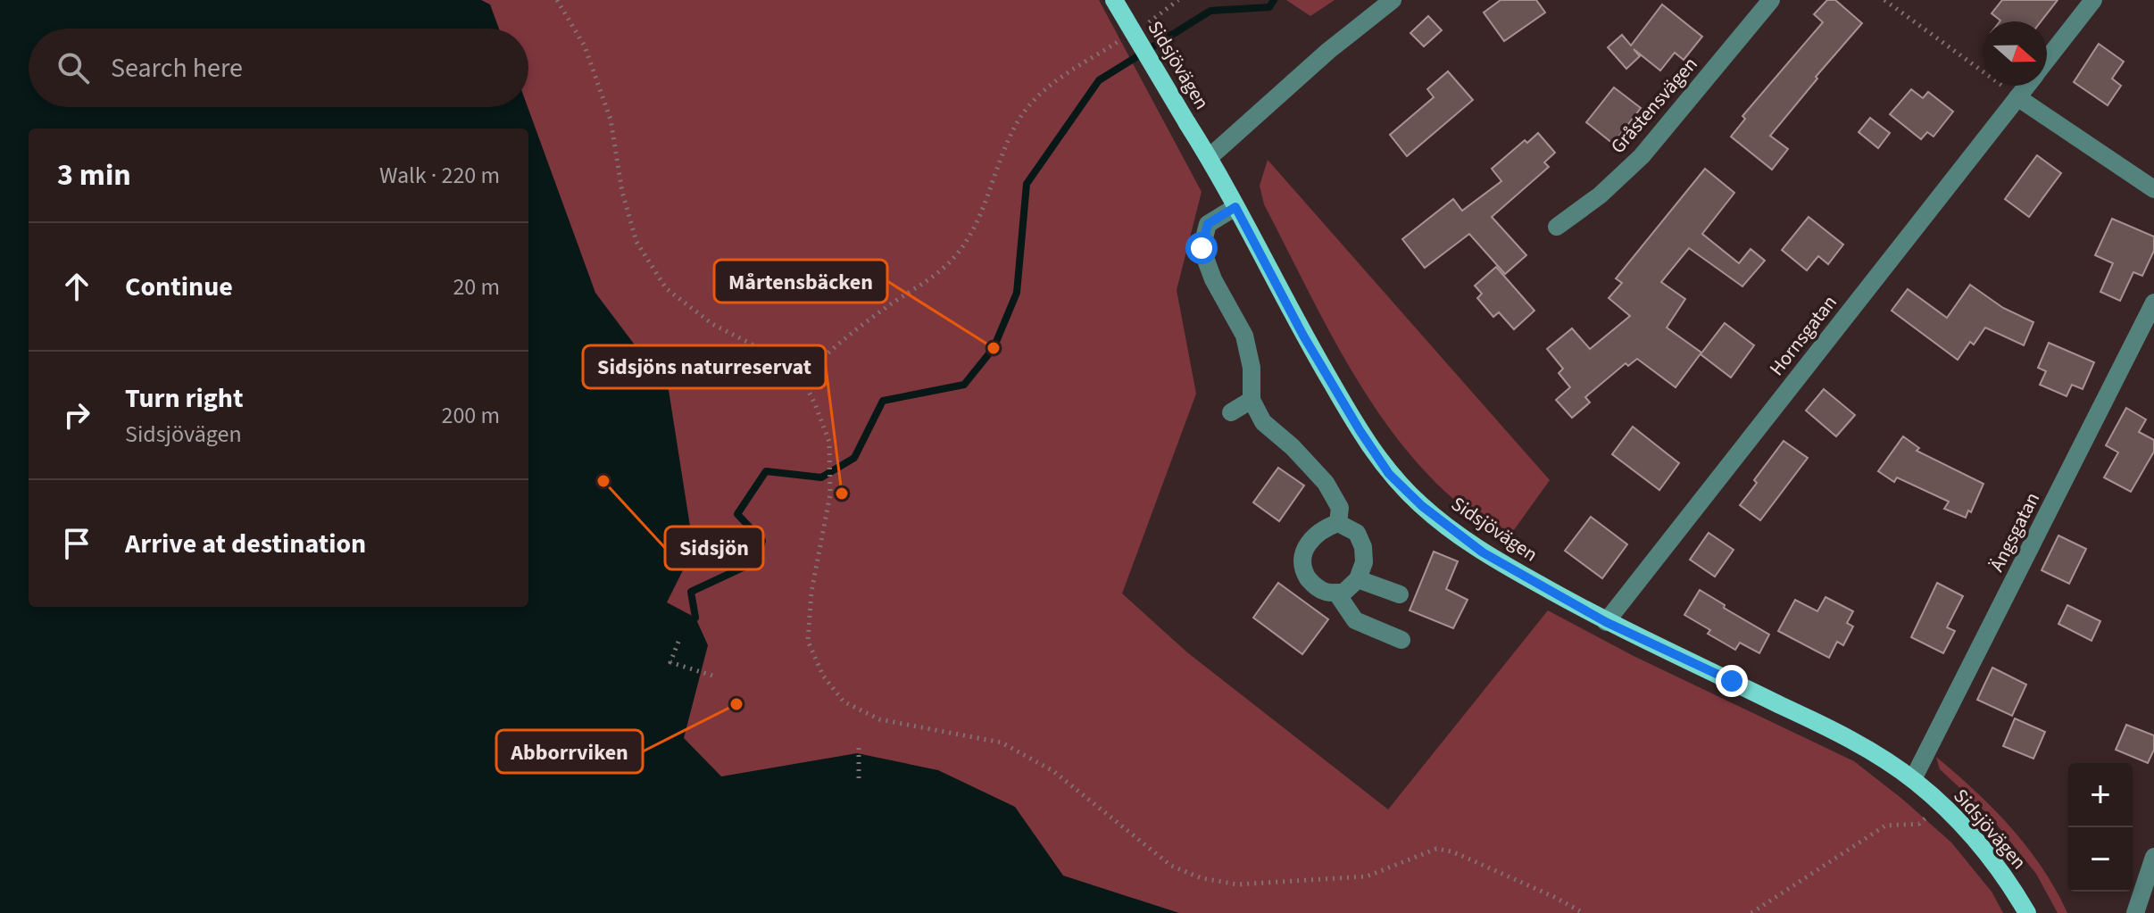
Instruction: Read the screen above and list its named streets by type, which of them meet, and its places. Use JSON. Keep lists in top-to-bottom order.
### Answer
{
  "streets": {
    "main road": ["Sidsjövägen"],
    "street": ["Gråstensvägen", "Hornsgatan", "Ängsgatan"]
  },
  "crossings": [
    ["Sidsjövägen", "Hornsgatan"],
    ["Sidsjövägen", "Ängsgatan"]
  ],
  "places": [
    "Mårtensbäcken",
    "Sidsjön",
    "Sidsjöns naturreservat",
    "Abborrviken"
  ],
  "north": "right",
  "page": {
    "search": "Search here",
    "heading": ["3 min", "Walk · 220 m"],
    "list": [
      ["Continue", "20 m"],
      ["Turn right", "Sidsjövägen", "200 m"],
      "Arrive at destination"
    ],
    "map_buttons": ["+", "−"]
  }
}
